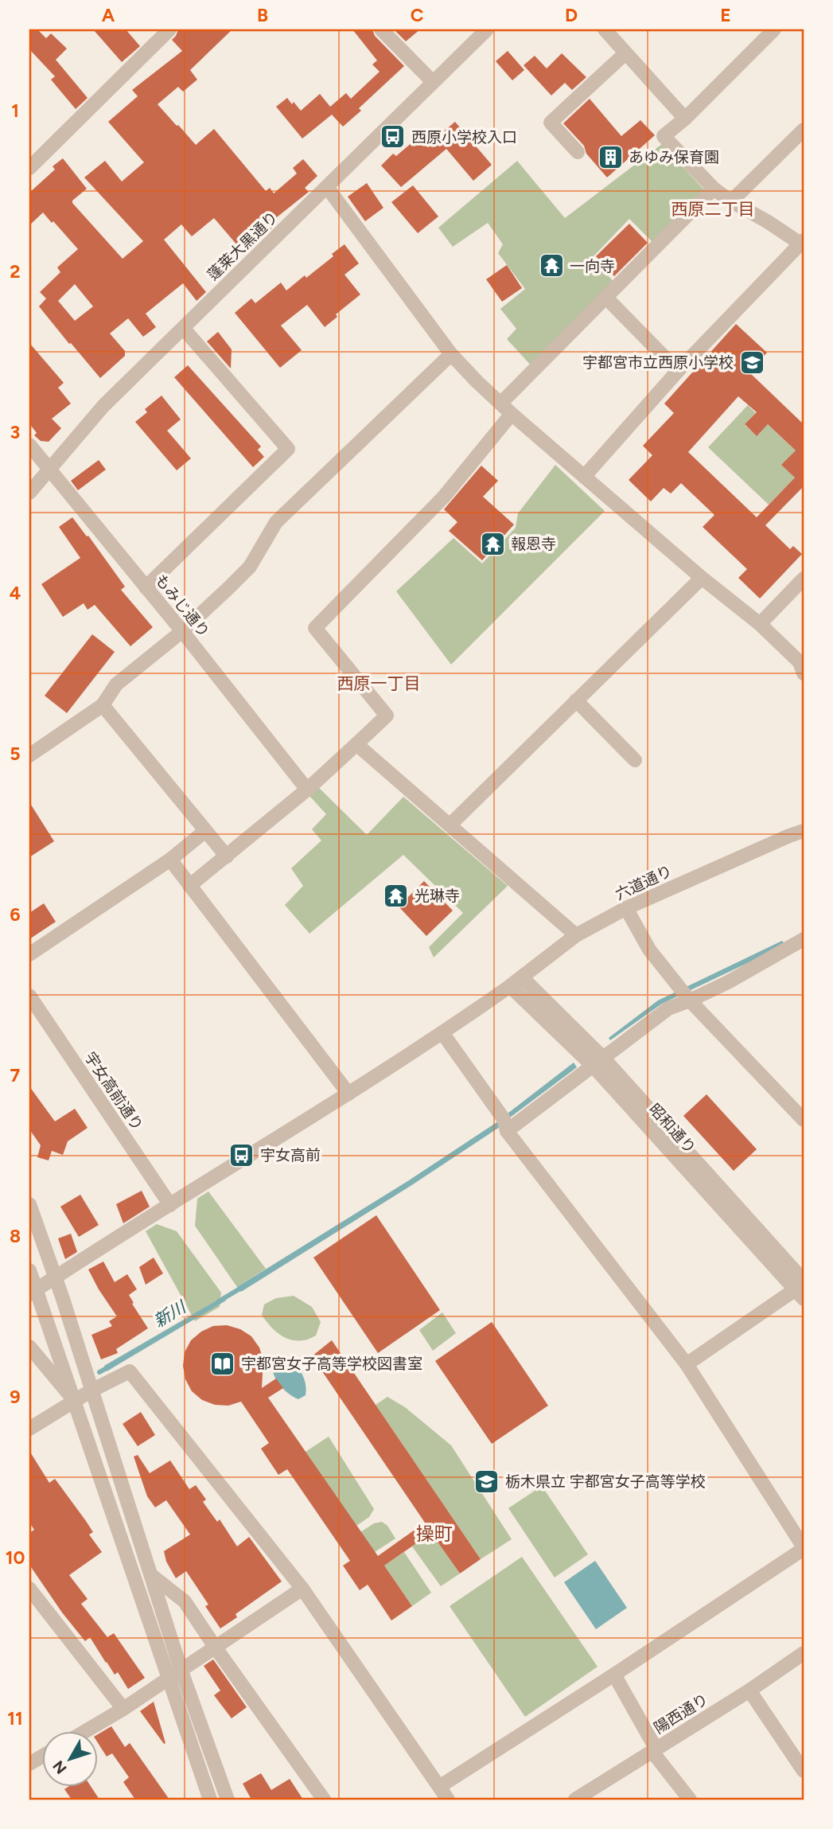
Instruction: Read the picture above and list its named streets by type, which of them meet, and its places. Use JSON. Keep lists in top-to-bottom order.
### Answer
{
  "streets": {
    "street": [
      "蓬莱大黒通り",
      "もみじ通り",
      "六道通り",
      "宇女高前通り",
      "昭和通り",
      "陽西通り"
    ]
  },
  "crossings": [
    ["蓬莱大黒通り", "もみじ通り"],
    ["六道通り", "宇女高前通り"],
    ["六道通り", "昭和通り"]
  ],
  "districts": ["西原二丁目", "西原一丁目", "操町"],
  "water": ["新川"],
  "places": {
    "bus stop": ["西原小学校入口", "宇女高前"],
    "building": ["あゆみ保育園"],
    "temple": ["一向寺", "報恩寺", "光琳寺"],
    "school or university": ["宇都宮市立西原小学校", "栃木県立 宇都宮女子高等学校"],
    "library": ["宇都宮女子高等学校図書室"]
  },
  "north": "bottom left",
  "grid": {
    "columns": [
      "A",
      "B",
      "C",
      "D",
      "E"
    ],
    "rows": [
      "1",
      "2",
      "3",
      "4",
      "5",
      "6",
      "7",
      "8",
      "9",
      "10",
      "11"
    ]
  }
}
